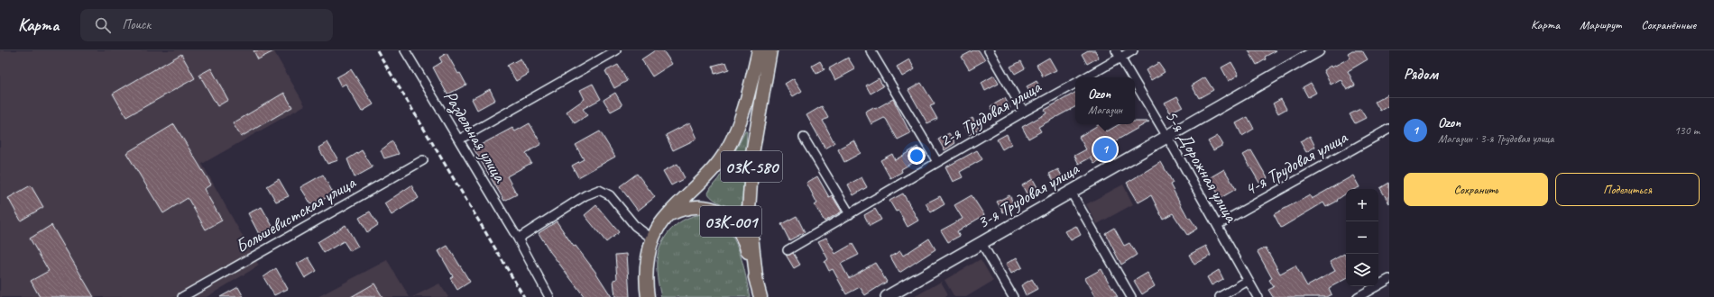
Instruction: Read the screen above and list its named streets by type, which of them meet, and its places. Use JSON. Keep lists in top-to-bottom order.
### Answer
{
  "streets": {
    "main road": ["03К-580", "03К-001"],
    "street": [
      "2-я Трудовая улица",
      "Раздельная улица",
      "4-я Трудовая улица",
      "5-я Дорожная улица",
      "3-я Трудовая улица",
      "Большевистская улица"
    ]
  },
  "crossings": [
    ["4-я Трудовая улица", "5-я Дорожная улица"],
    ["5-я Дорожная улица", "3-я Трудовая улица"],
    ["03К-580", "03К-001"]
  ],
  "page": {
    "header": "Карта",
    "search": "Поиск",
    "nav": ["Карта", "Маршрут", "Сохранённые"],
    "heading": "Рядом",
    "popup": ["Ozon", "Магазин"],
    "list": [
      {
        "mark": "1",
        "name": "Ozon",
        "note": "Магазин · 3-я Трудовая улица",
        "value": "130 m"
      }
    ],
    "pins": "1",
    "buttons": ["Сохранить", "Поделиться"],
    "map_buttons": ["+", "−"]
  }
}
